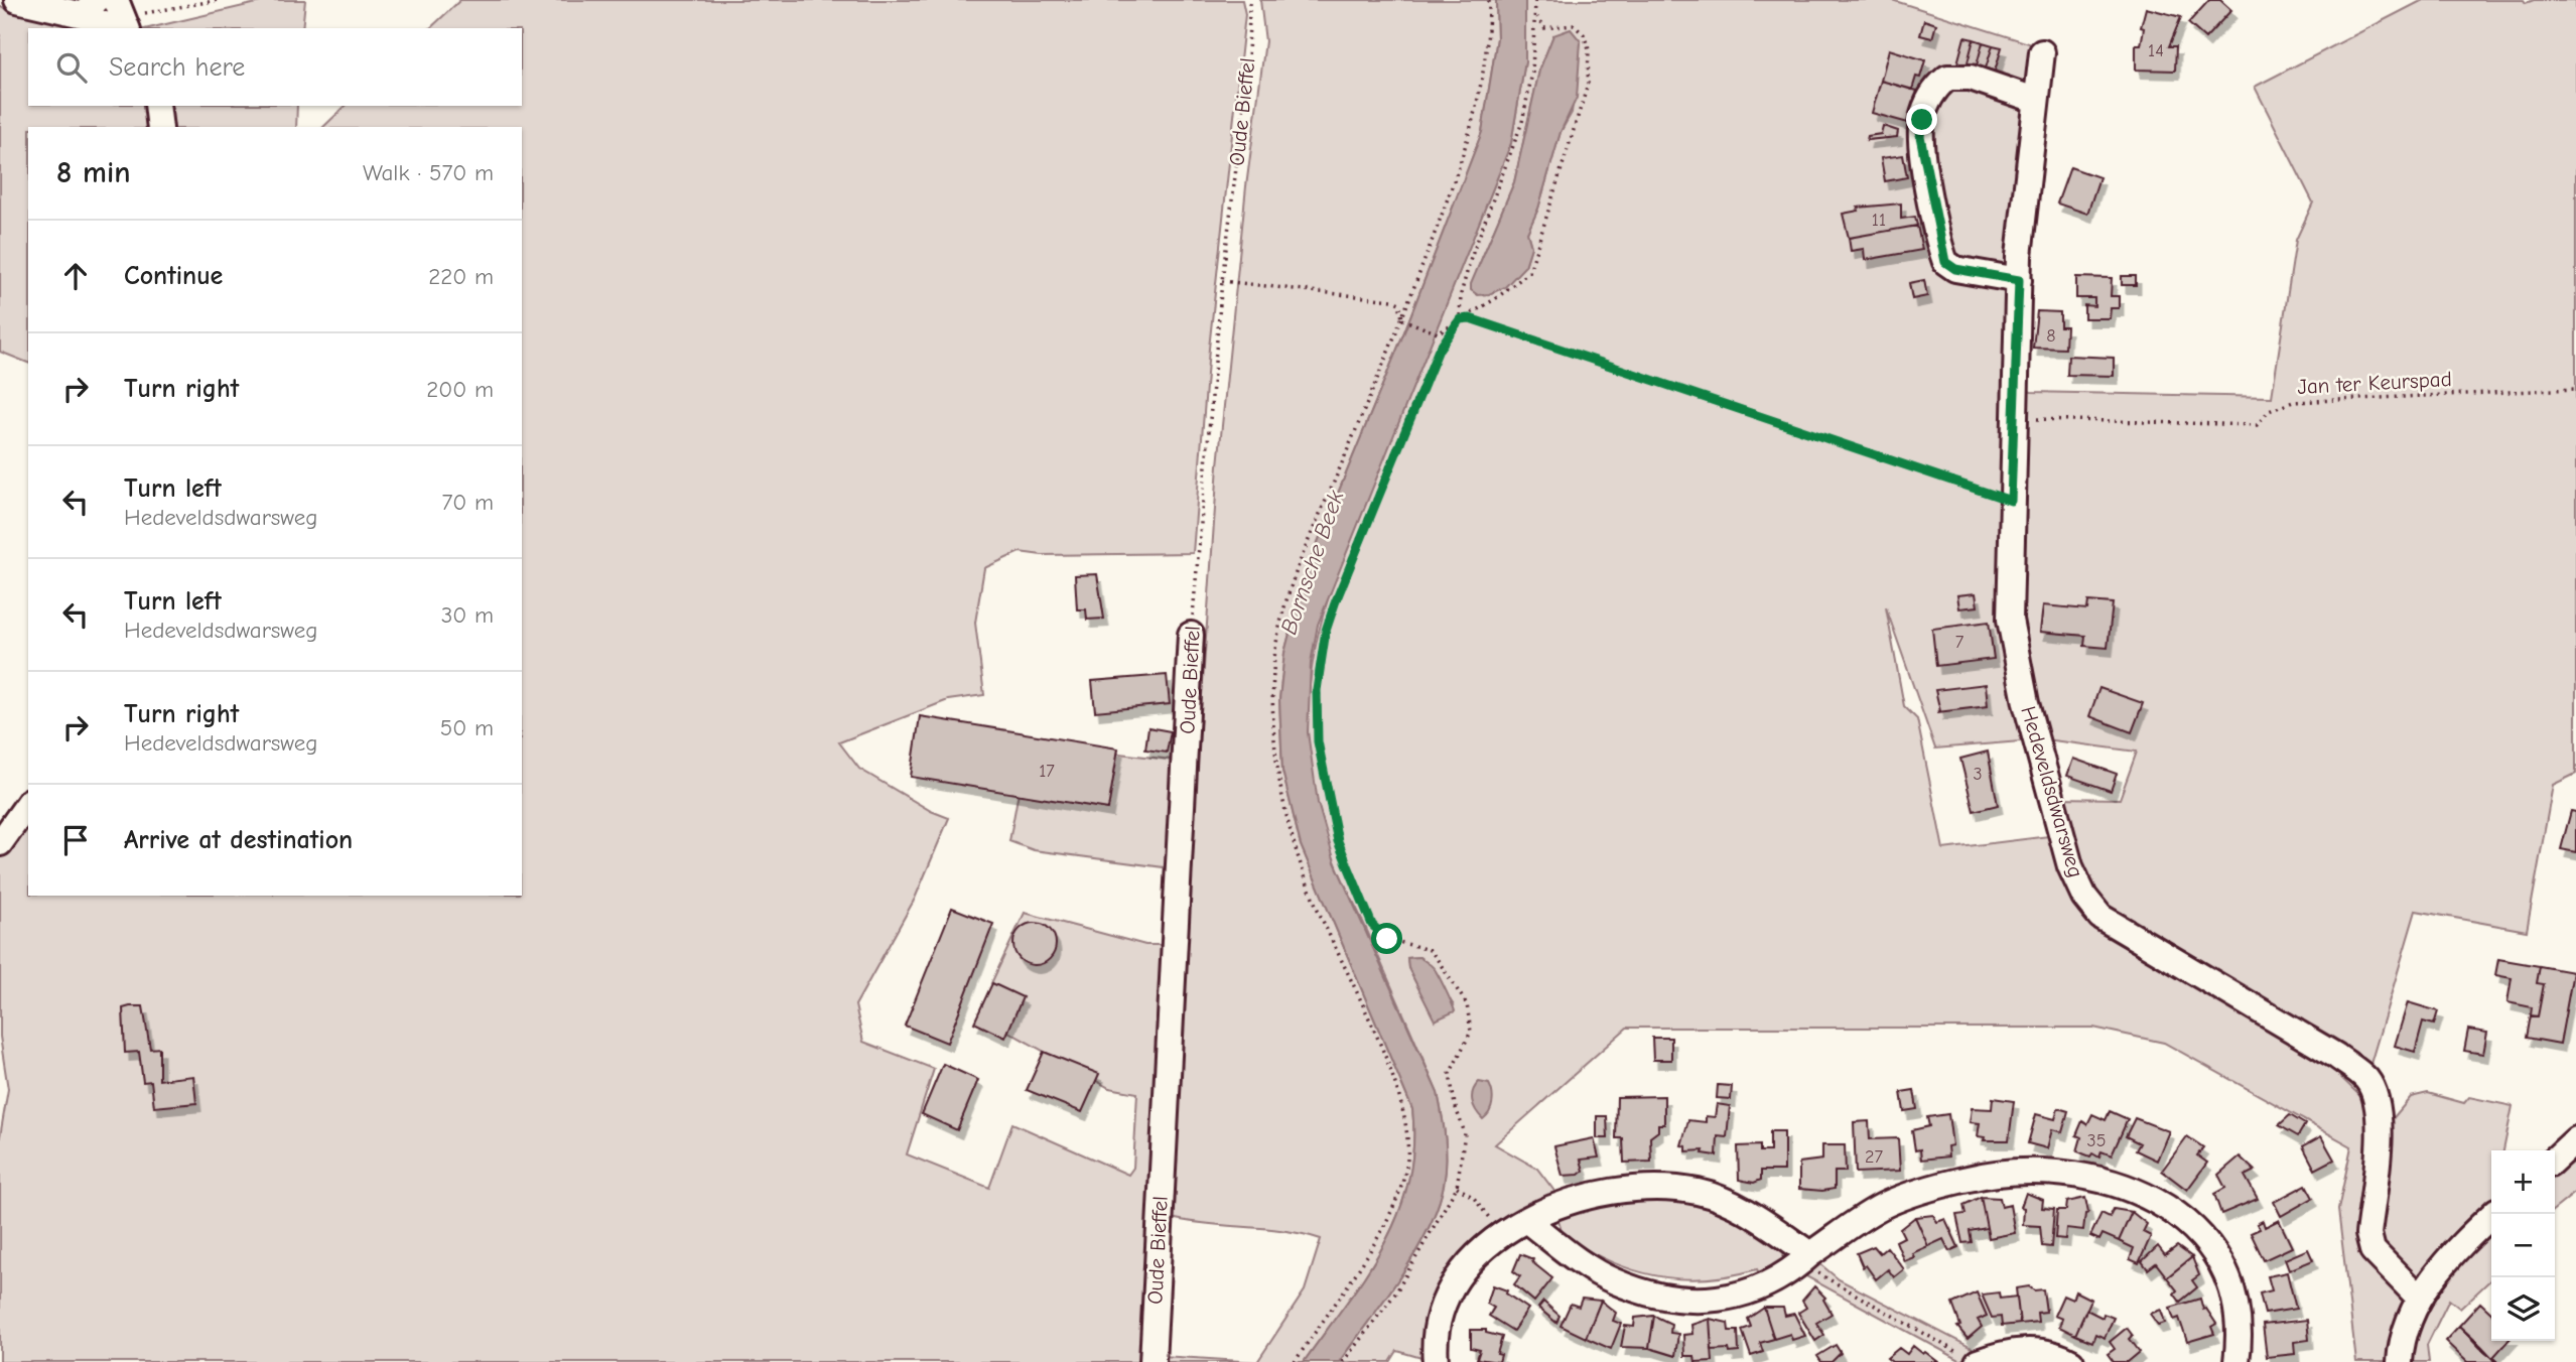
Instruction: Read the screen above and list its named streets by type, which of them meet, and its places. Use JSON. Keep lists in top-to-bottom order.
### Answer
{
  "streets": {
    "street": ["Oude Bieffel", "Hedeveldsdwarsweg"],
    "path": ["Jan ter Keurspad"]
  },
  "crossings": [
    ["Jan ter Keurspad", "Hedeveldsdwarsweg"]
  ],
  "water": ["Bornsche Beek"],
  "house_numbers": [
    "14",
    "11",
    "8",
    "7",
    "17",
    "3",
    "35",
    "27"
  ],
  "page": {
    "search": "Search here",
    "heading": ["8 min", "Walk · 570 m"],
    "list": [
      ["Continue", "220 m"],
      ["Turn right", "200 m"],
      ["Turn left", "Hedeveldsdwarsweg", "70 m"],
      ["Turn left", "Hedeveldsdwarsweg", "30 m"],
      ["Turn right", "Hedeveldsdwarsweg", "50 m"],
      "Arrive at destination"
    ],
    "map_buttons": ["+", "−"]
  }
}
